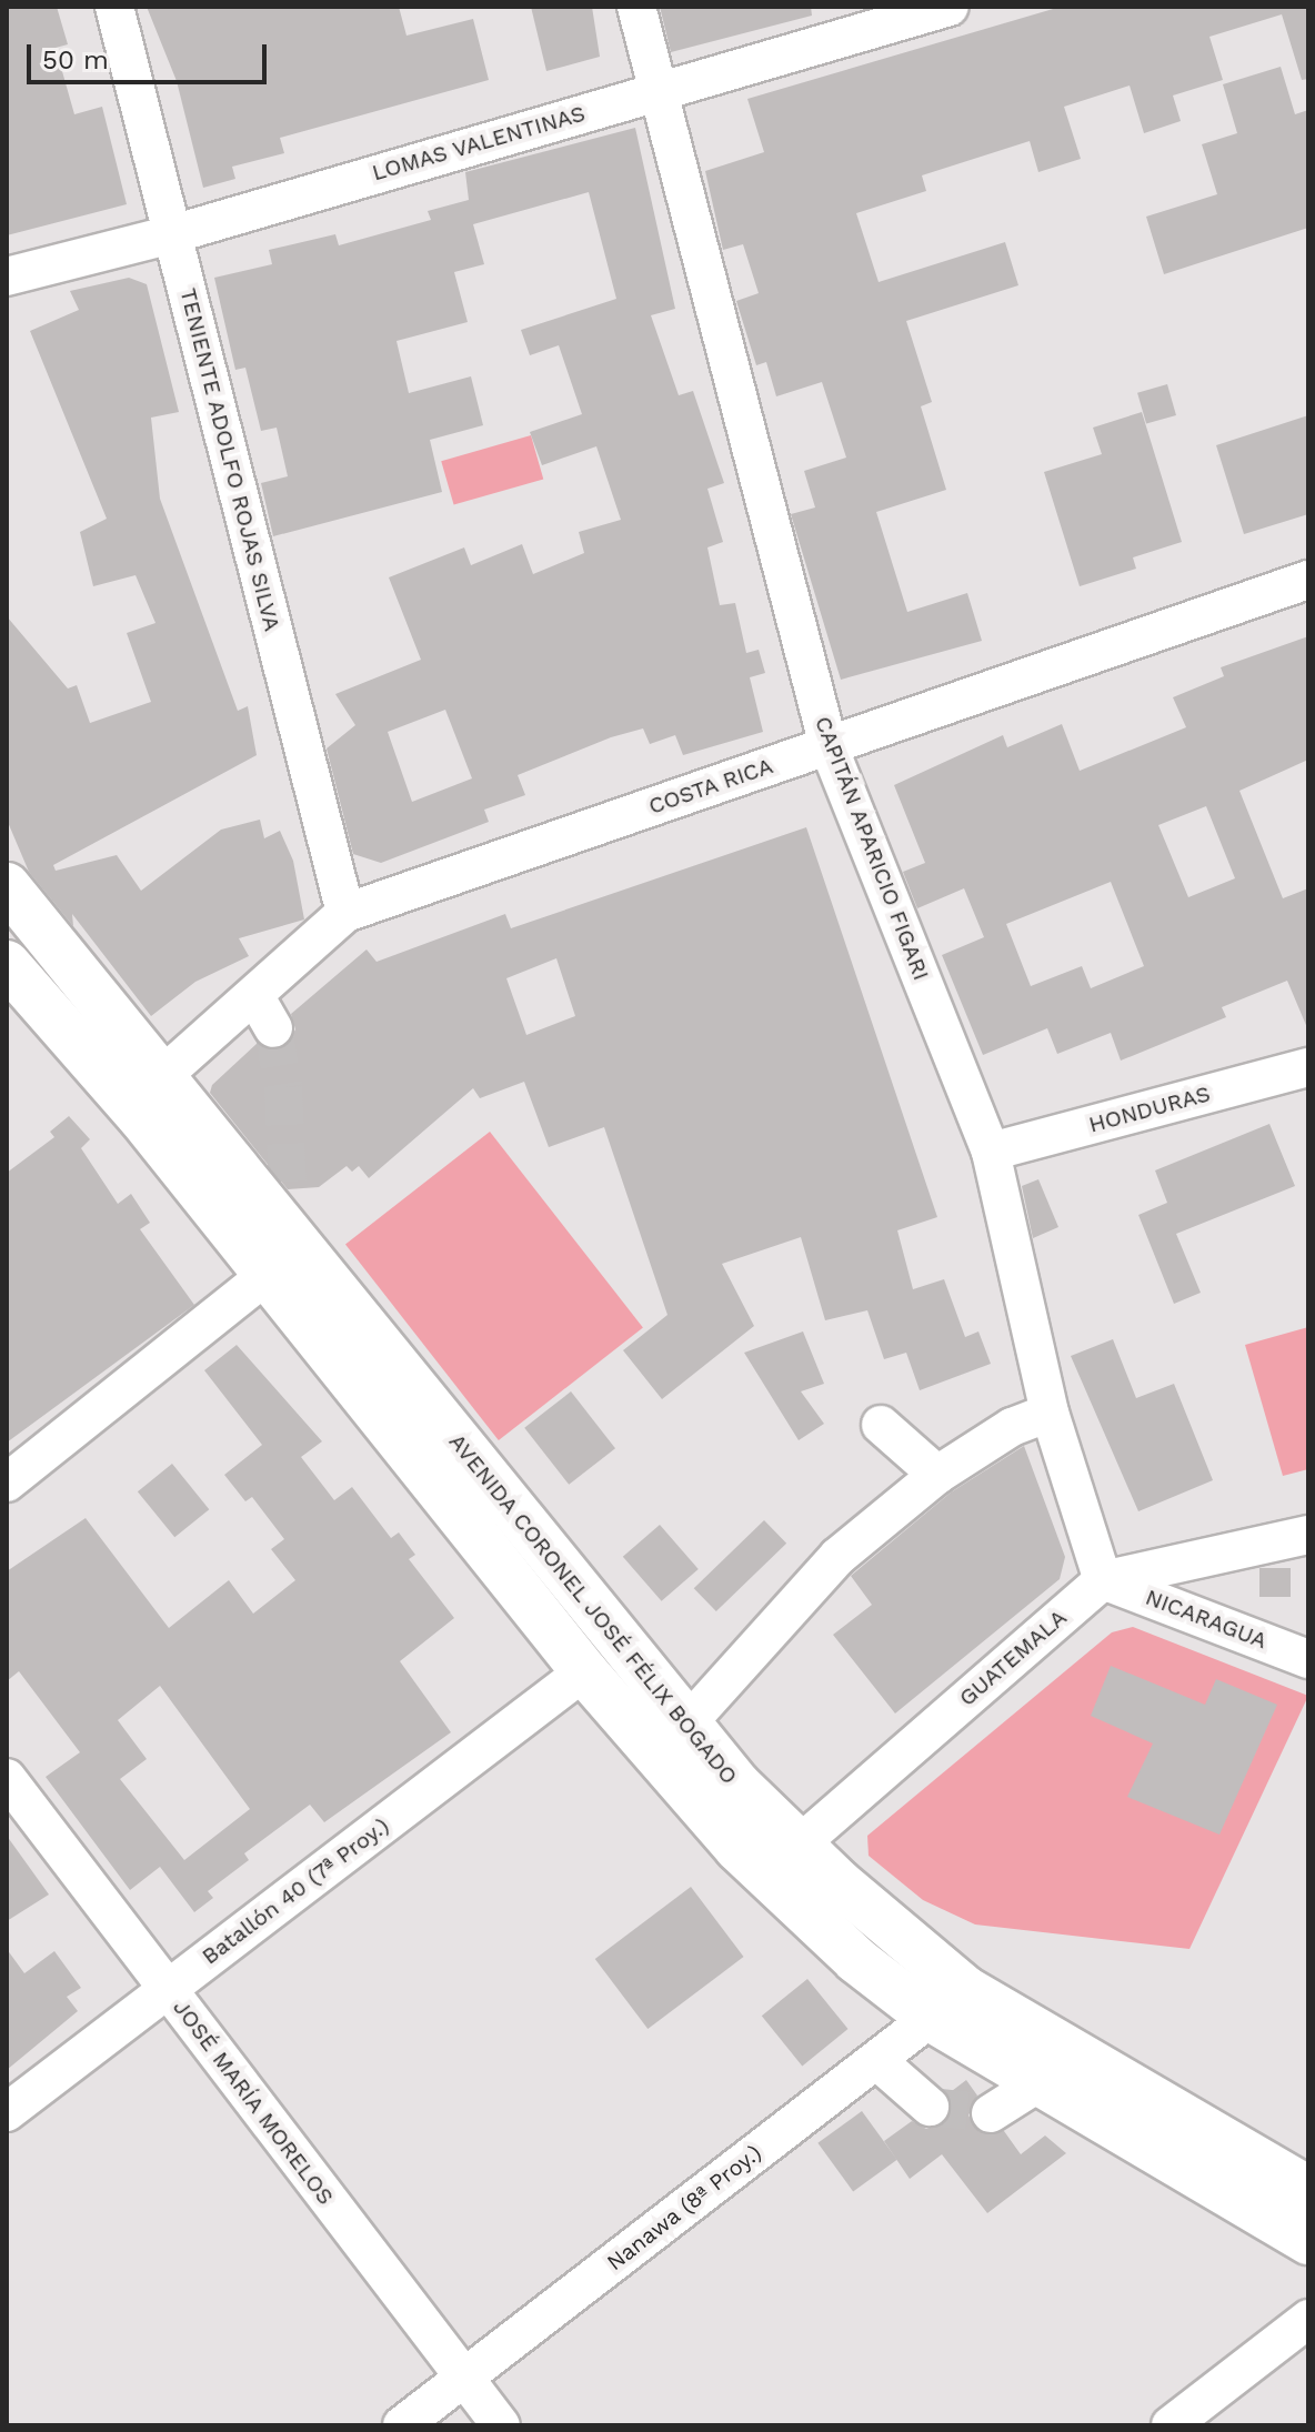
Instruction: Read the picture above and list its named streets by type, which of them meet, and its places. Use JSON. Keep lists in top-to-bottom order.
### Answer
{
  "streets": {
    "main road": ["AVENIDA CORONEL JOSÉ FÉLIX BOGADO"],
    "street": [
      "LOMAS VALENTINAS",
      "TENIENTE ADOLFO ROJAS SILVA",
      "COSTA RICA",
      "CAPITÁN APARICIO FIGARI",
      "HONDURAS",
      "NICARAGUA",
      "GUATEMALA",
      "Batallón 40 (7ª Proy.)",
      "JOSÉ MARÍA MORELOS",
      "Nanawa (8ª Proy.)"
    ]
  },
  "crossings": [
    ["LOMAS VALENTINAS", "TENIENTE ADOLFO ROJAS SILVA"],
    ["LOMAS VALENTINAS", "CAPITÁN APARICIO FIGARI"],
    ["TENIENTE ADOLFO ROJAS SILVA", "COSTA RICA"],
    ["COSTA RICA", "CAPITÁN APARICIO FIGARI"],
    ["COSTA RICA", "AVENIDA CORONEL JOSÉ FÉLIX BOGADO"],
    ["CAPITÁN APARICIO FIGARI", "HONDURAS"],
    ["CAPITÁN APARICIO FIGARI", "NICARAGUA"],
    ["CAPITÁN APARICIO FIGARI", "GUATEMALA"],
    ["AVENIDA CORONEL JOSÉ FÉLIX BOGADO", "GUATEMALA"],
    ["AVENIDA CORONEL JOSÉ FÉLIX BOGADO", "Batallón 40 (7ª Proy.)"],
    ["AVENIDA CORONEL JOSÉ FÉLIX BOGADO", "Nanawa (8ª Proy.)"],
    ["NICARAGUA", "GUATEMALA"],
    ["Batallón 40 (7ª Proy.)", "JOSÉ MARÍA MORELOS"],
    ["JOSÉ MARÍA MORELOS", "Nanawa (8ª Proy.)"]
  ],
  "scale_bar": "50 m"
}
